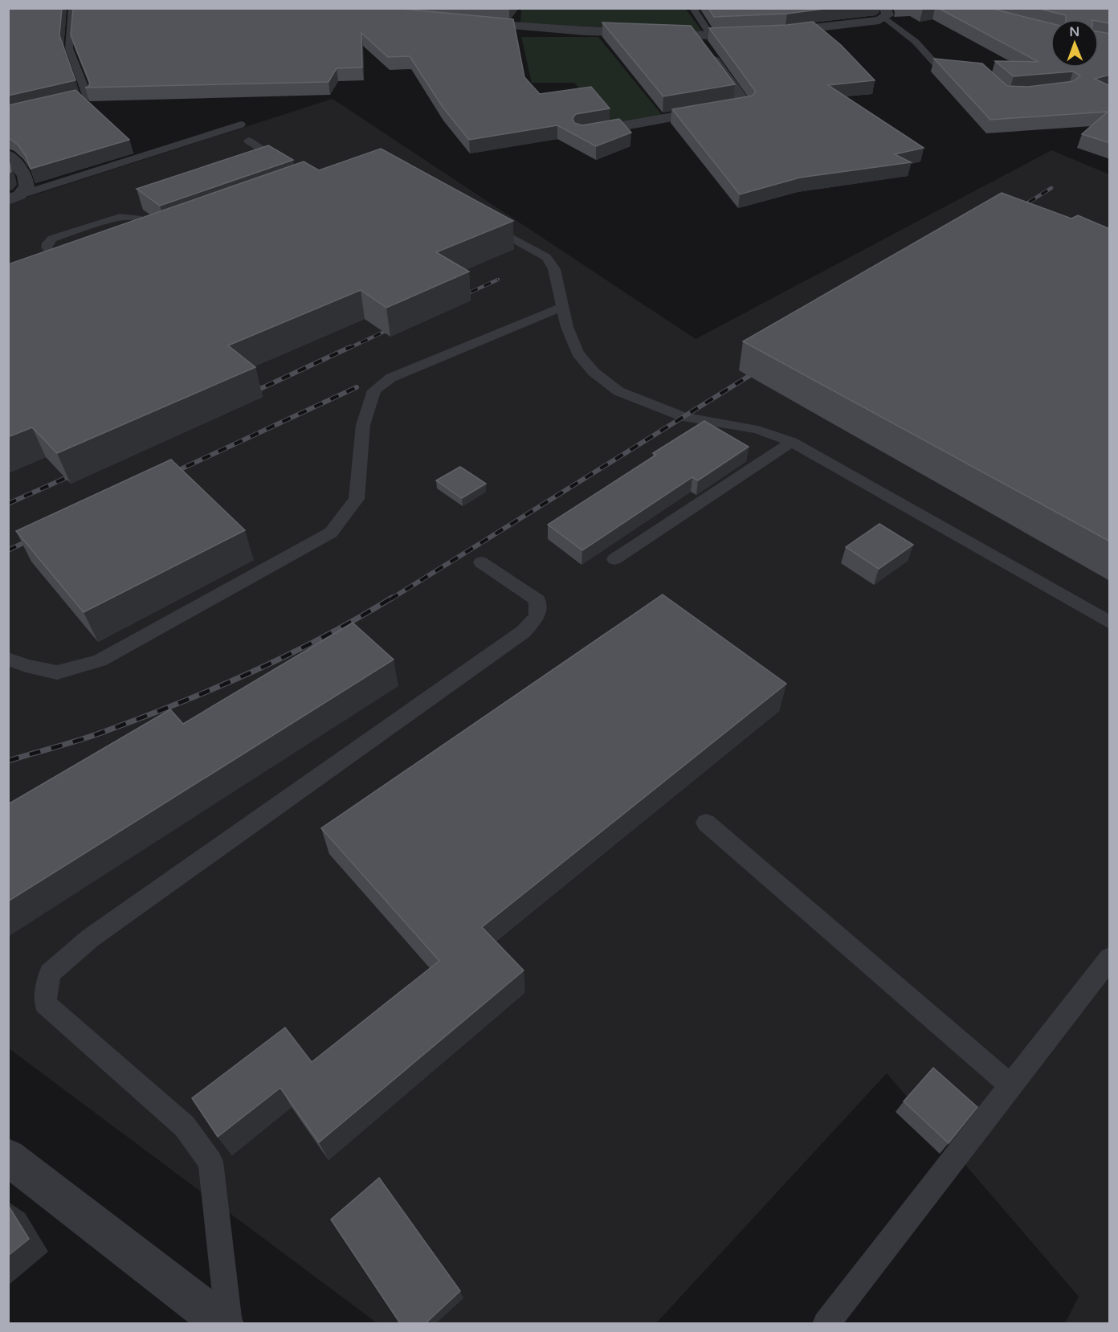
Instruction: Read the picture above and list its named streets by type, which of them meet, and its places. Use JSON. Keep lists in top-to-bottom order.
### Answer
{
  "north": "top"
}
